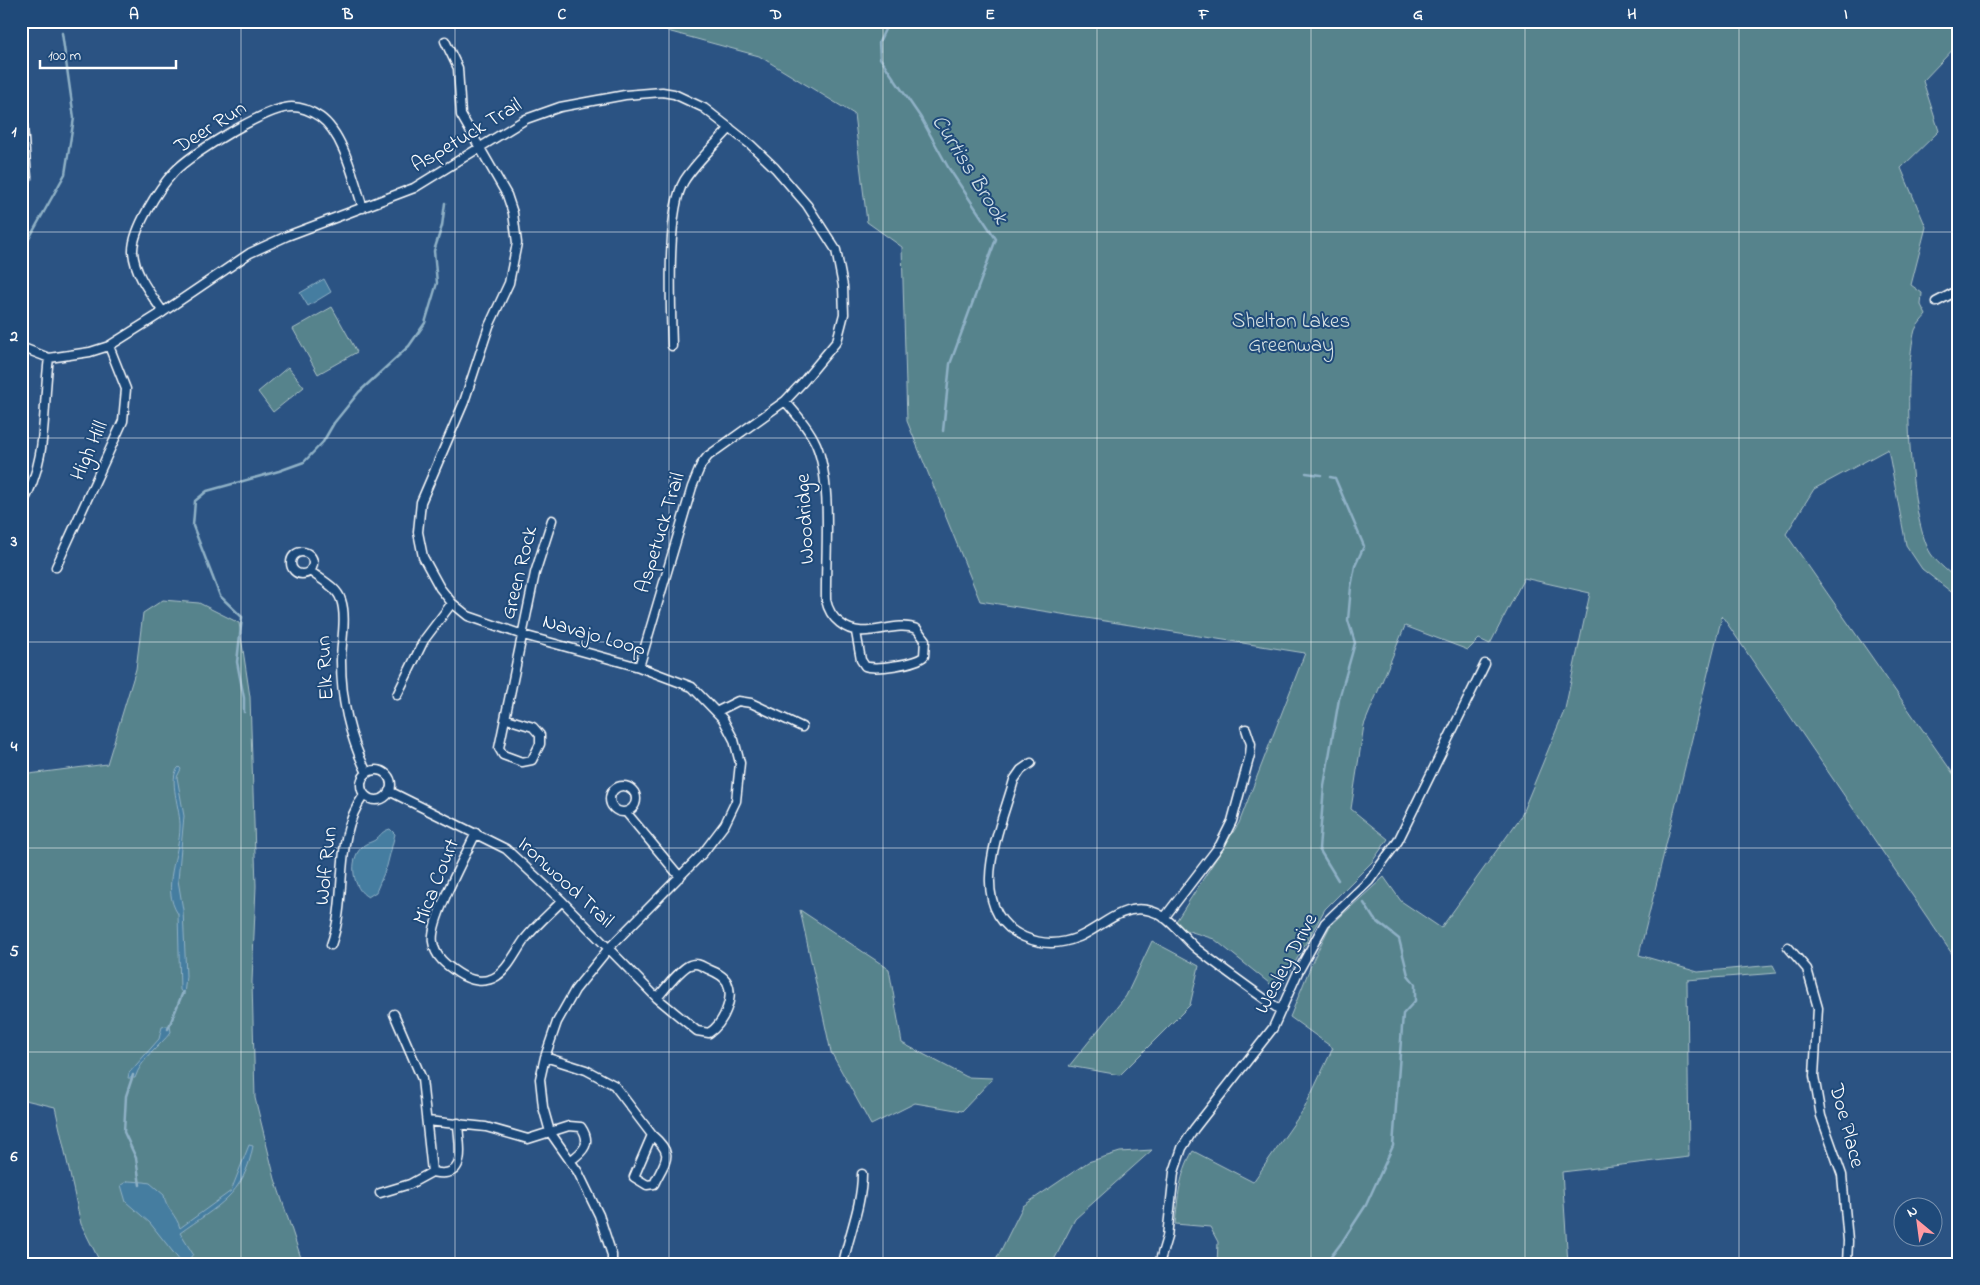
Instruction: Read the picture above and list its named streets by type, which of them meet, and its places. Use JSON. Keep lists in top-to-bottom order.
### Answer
{
  "streets": {
    "street": [
      "Deer Run",
      "Aspetuck Trail",
      "High Hill",
      "Woodridge",
      "Green Rock",
      "Navajo Loop",
      "Elk Run",
      "Wolf Run",
      "Mica Court",
      "Ironwood Trail",
      "Wesley Drive",
      "Doe Place"
    ]
  },
  "crossings": [
    ["Deer Run", "Aspetuck Trail"],
    ["Aspetuck Trail", "High Hill"],
    ["Aspetuck Trail", "Woodridge"],
    ["Aspetuck Trail", "Navajo Loop"],
    ["Green Rock", "Navajo Loop"],
    ["Navajo Loop", "Ironwood Trail"],
    ["Elk Run", "Wolf Run"],
    ["Elk Run", "Ironwood Trail"],
    ["Wolf Run", "Ironwood Trail"],
    ["Mica Court", "Ironwood Trail"]
  ],
  "water": ["Curtiss Brook"],
  "parks": ["Shelton Lakes Greenway"],
  "scale_bar": "100 m",
  "north": "top left",
  "grid": {
    "columns": [
      "A",
      "B",
      "C",
      "D",
      "E",
      "F",
      "G",
      "H",
      "I"
    ],
    "rows": [
      "1",
      "2",
      "3",
      "4",
      "5",
      "6"
    ]
  }
}
